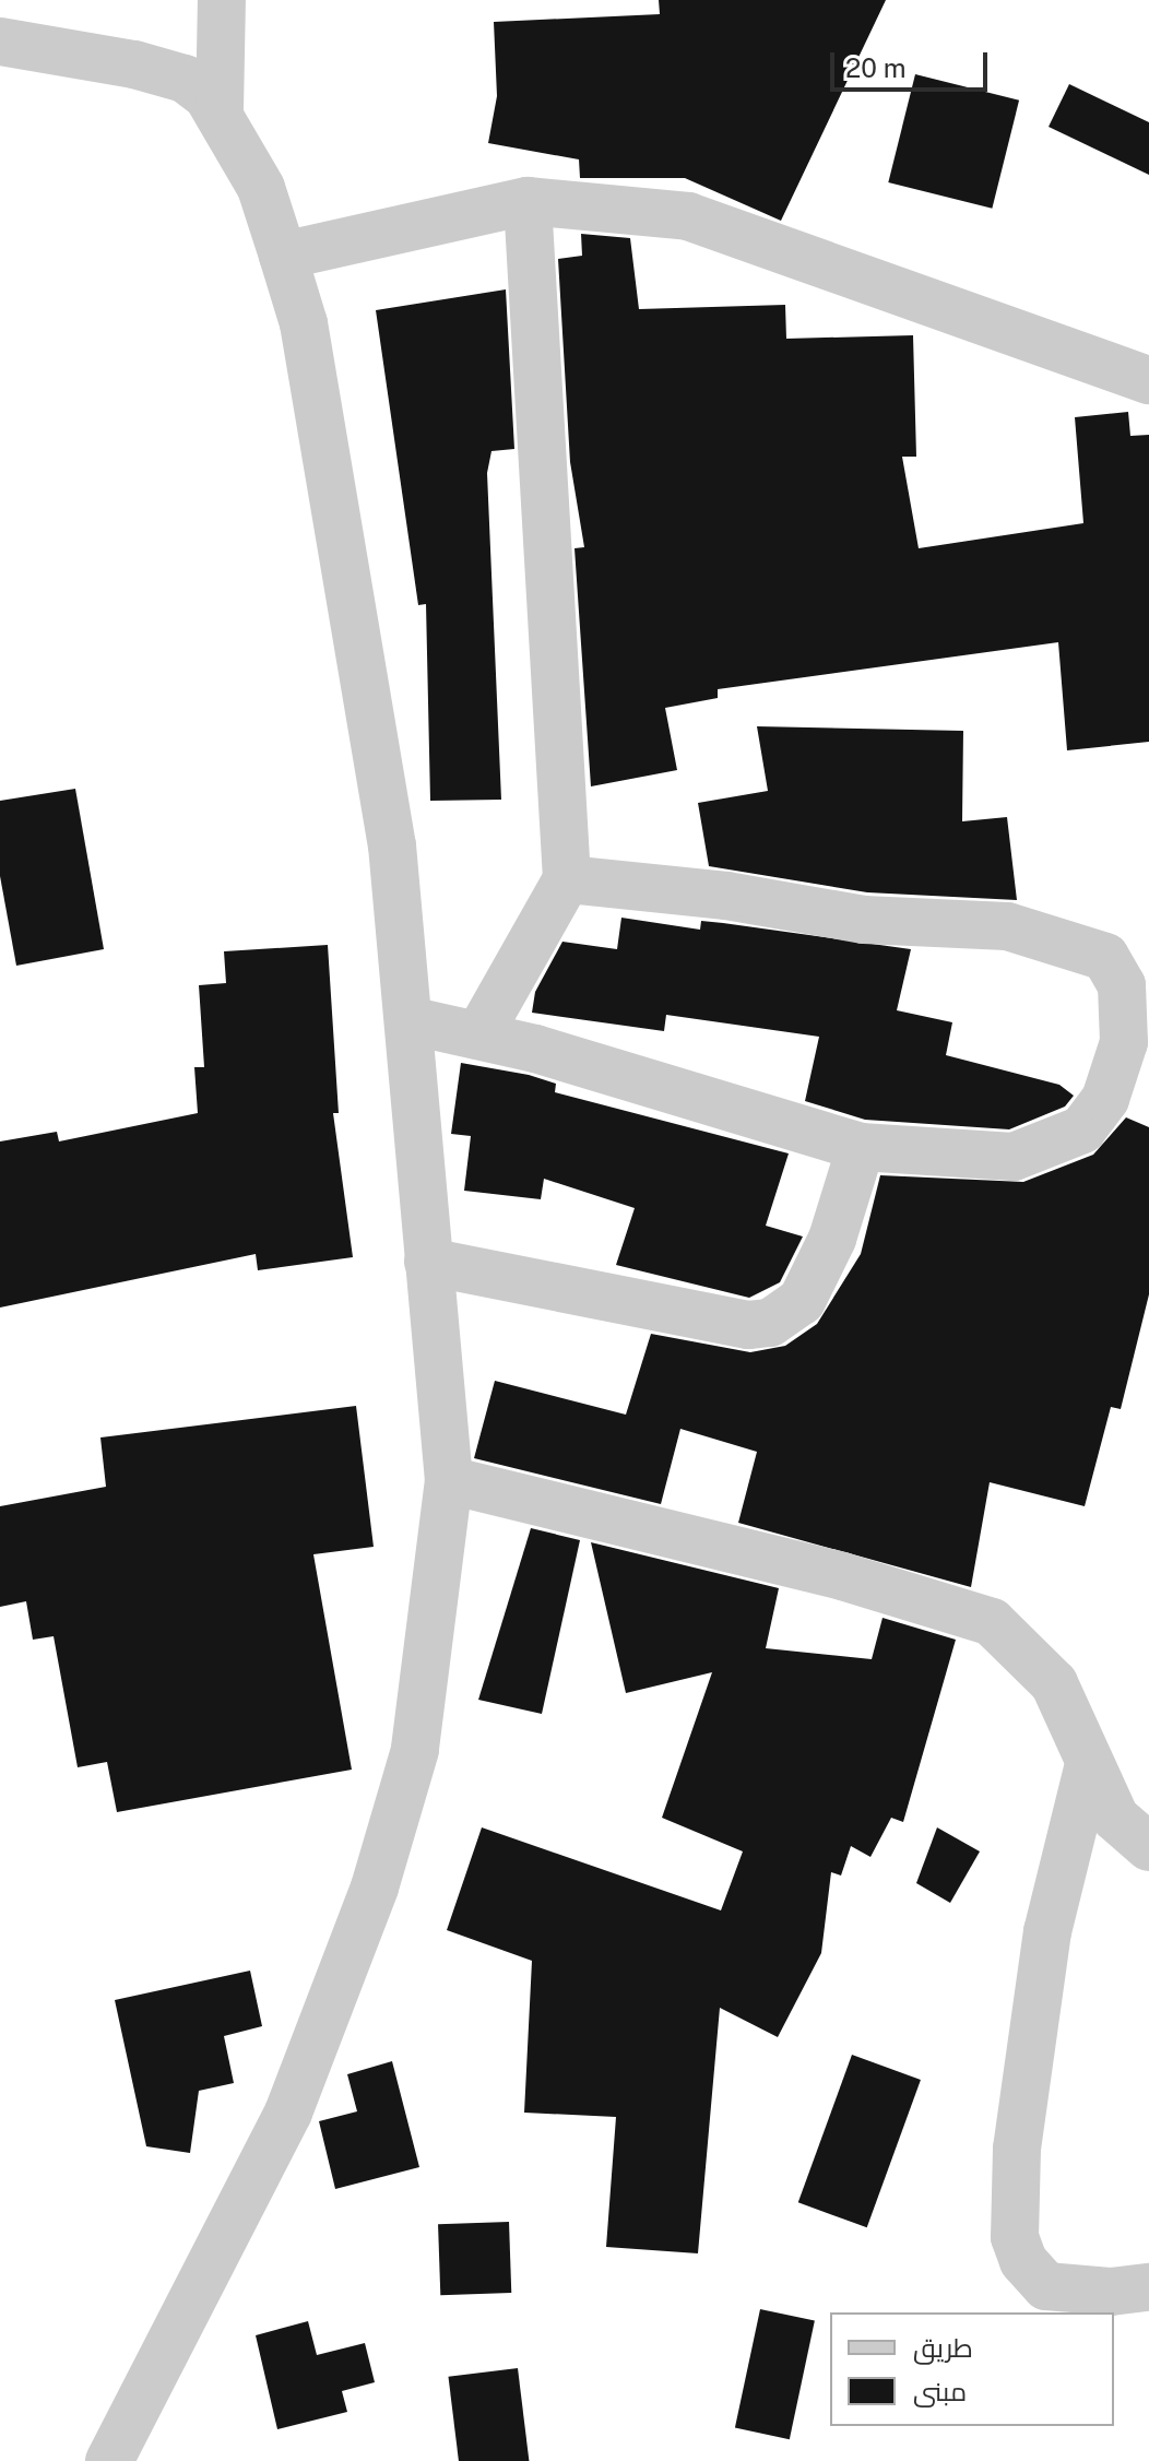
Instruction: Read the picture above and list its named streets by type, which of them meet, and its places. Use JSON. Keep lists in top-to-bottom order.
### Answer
{
  "legend": ["طريق", "مبنى"],
  "scale_bar": "20 m"
}
